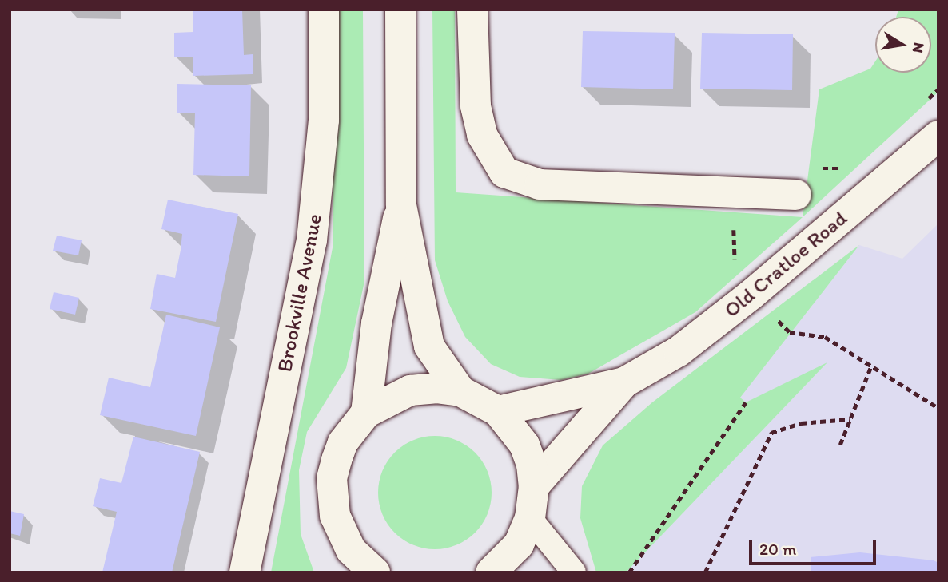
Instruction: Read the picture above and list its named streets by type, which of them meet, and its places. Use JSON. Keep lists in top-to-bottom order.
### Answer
{
  "streets": {
    "street": ["Old Cratloe Road", "Brookville Avenue"]
  },
  "scale_bar": "20 m",
  "north": "right"
}
